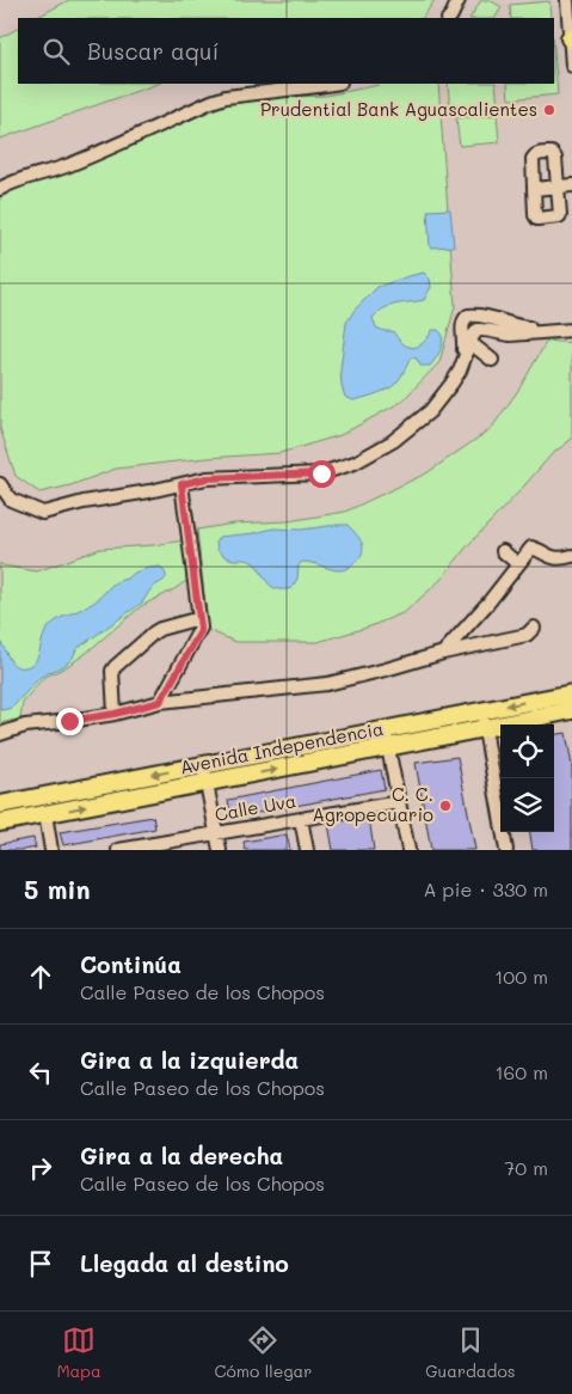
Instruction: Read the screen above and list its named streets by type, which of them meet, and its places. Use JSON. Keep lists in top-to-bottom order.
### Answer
{
  "streets": {
    "main road": ["Avenida Independencia"],
    "street": ["Calle Uva"]
  },
  "places": ["Prudential Bank Aguascalientes", "C. C. Agropecuario"],
  "page": {
    "search": "Buscar aquí",
    "heading": ["5 min", "A pie · 330 m"],
    "list": [
      ["Continúa", "Calle Paseo de los Chopos", "100 m"],
      ["Gira a la izquierda", "Calle Paseo de los Chopos", "160 m"],
      ["Gira a la derecha", "Calle Paseo de los Chopos", "70 m"],
      "Llegada al destino"
    ],
    "nav": ["Mapa", "Cómo llegar", "Guardados"]
  }
}
